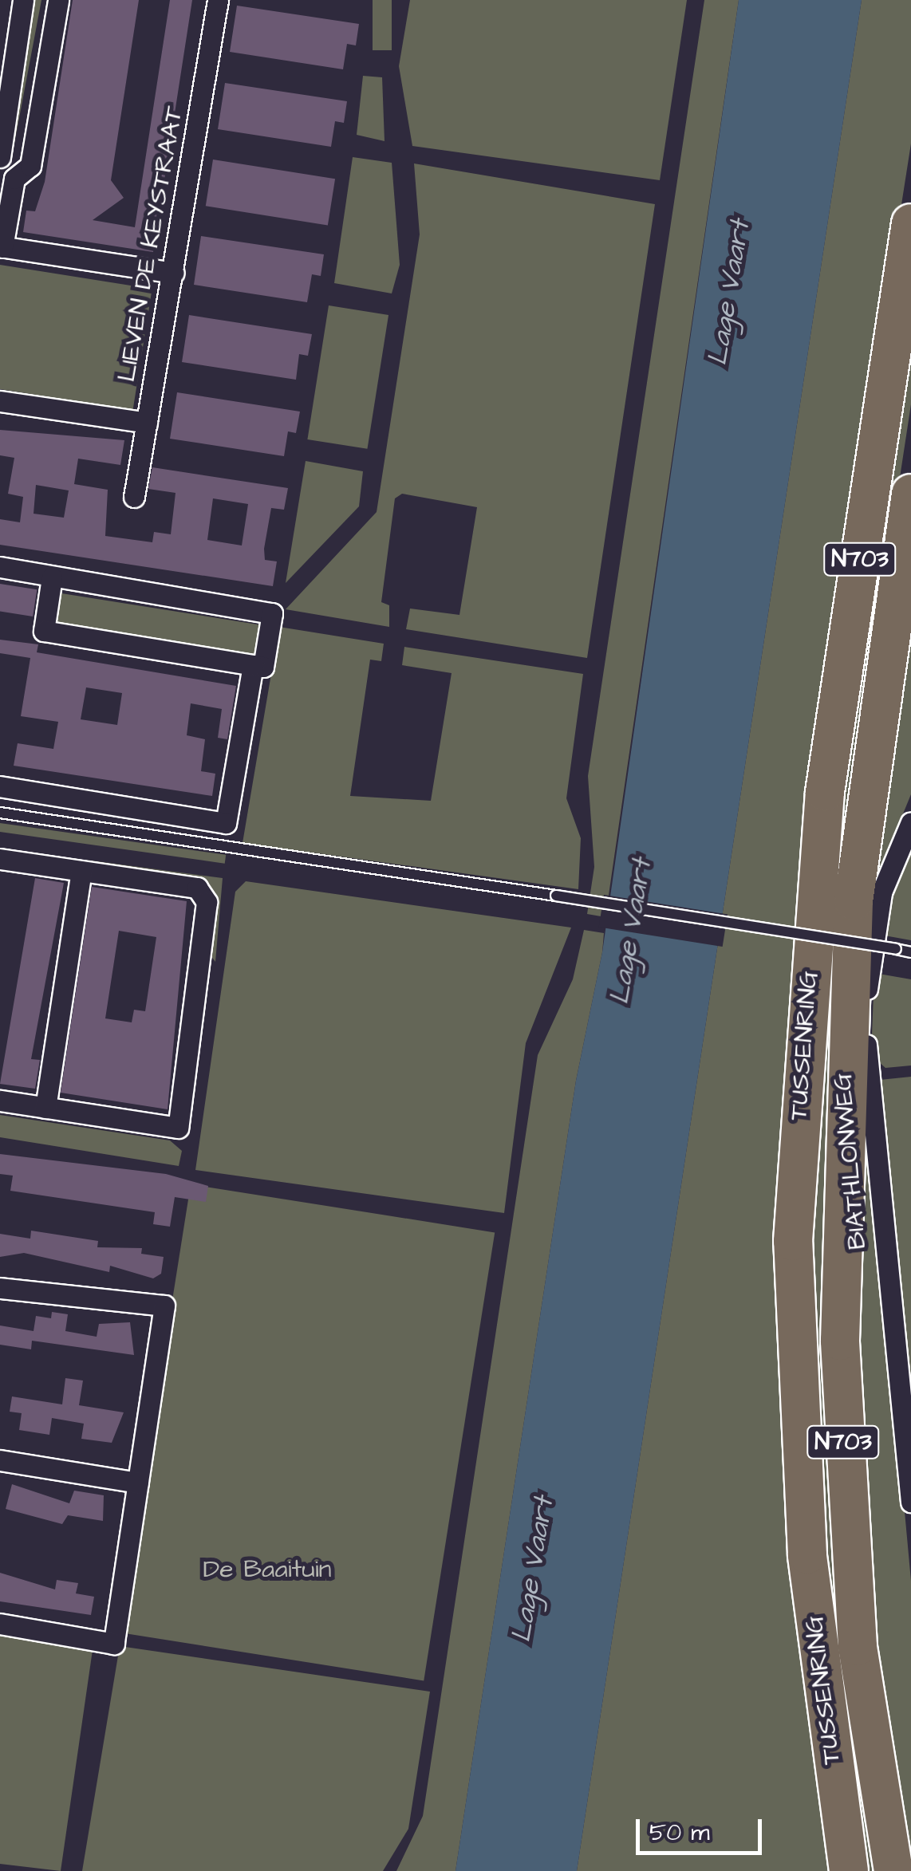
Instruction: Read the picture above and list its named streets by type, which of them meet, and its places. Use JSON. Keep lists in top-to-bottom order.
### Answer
{
  "streets": {
    "highway": ["N703", "TUSSENRING"],
    "street": ["LIEVEN DE KEYSTRAAT", "BIATHLONWEG"]
  },
  "water": ["Lage Vaart"],
  "parks": ["De Baaituin"],
  "scale_bar": "50 m"
}
